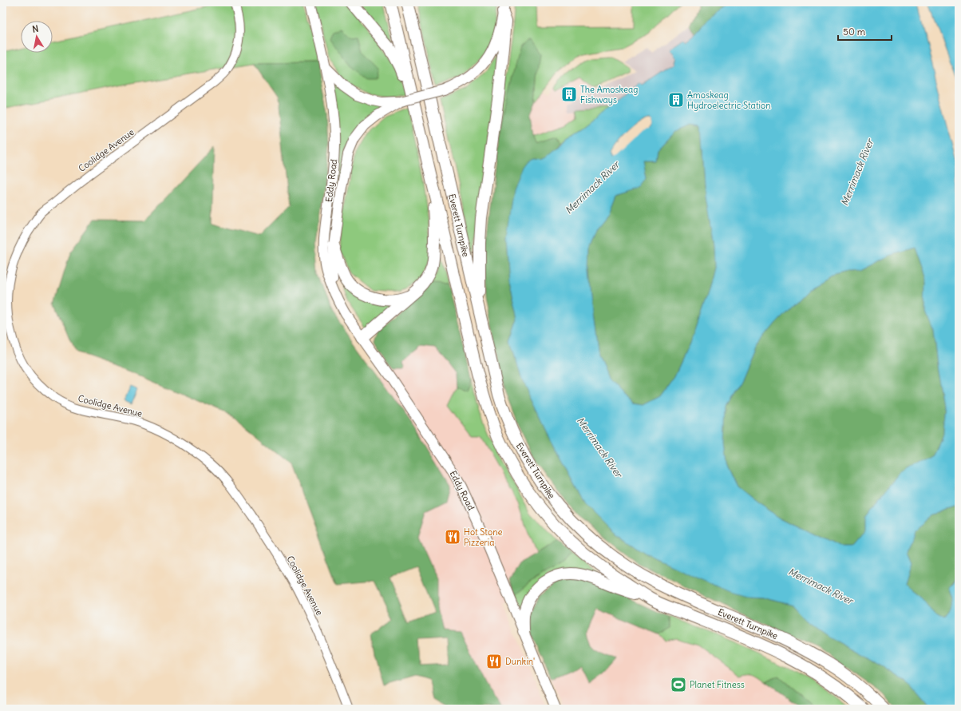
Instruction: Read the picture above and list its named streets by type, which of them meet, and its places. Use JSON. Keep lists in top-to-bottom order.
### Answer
{
  "streets": {
    "highway": ["Everett Turnpike"],
    "main road": ["Eddy Road"],
    "street": ["Coolidge Avenue"]
  },
  "water": ["Merrimack River"],
  "places": {
    "building": ["The Amoskeag Fishways", "Amoskeag Hydroelectric Station"],
    "restaurant": ["Hot Stone Pizzeria", "Dunkin'"],
    "sports": ["Planet Fitness"]
  },
  "scale_bar": "50 m",
  "north": "top"
}
